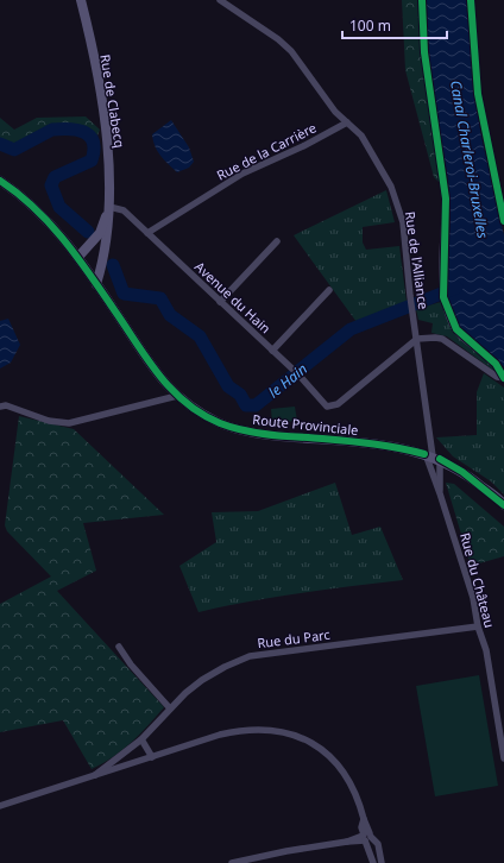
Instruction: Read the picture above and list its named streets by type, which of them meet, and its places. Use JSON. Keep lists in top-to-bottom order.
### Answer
{
  "streets": {
    "main road": ["Rue de Clabecq", "Route Provinciale"],
    "street": [
      "Rue de la Carrière",
      "Rue de l'Alliance",
      "Avenue du Hain",
      "Rue du Château",
      "Rue du Parc"
    ]
  },
  "crossings": [
    ["Rue de Clabecq", "Avenue du Hain"],
    ["Rue de Clabecq", "Route Provinciale"],
    ["Rue de la Carrière", "Rue de l'Alliance"],
    ["Rue de la Carrière", "Avenue du Hain"],
    ["Rue de l'Alliance", "Avenue du Hain"],
    ["Rue de l'Alliance", "Rue du Château"],
    ["Avenue du Hain", "Rue du Château"],
    ["Route Provinciale", "Rue du Château"],
    ["Rue du Château", "Rue du Parc"]
  ],
  "water": ["Canal Charleroi-Bruxelles", "le Hain"],
  "scale_bar": "100 m"
}
